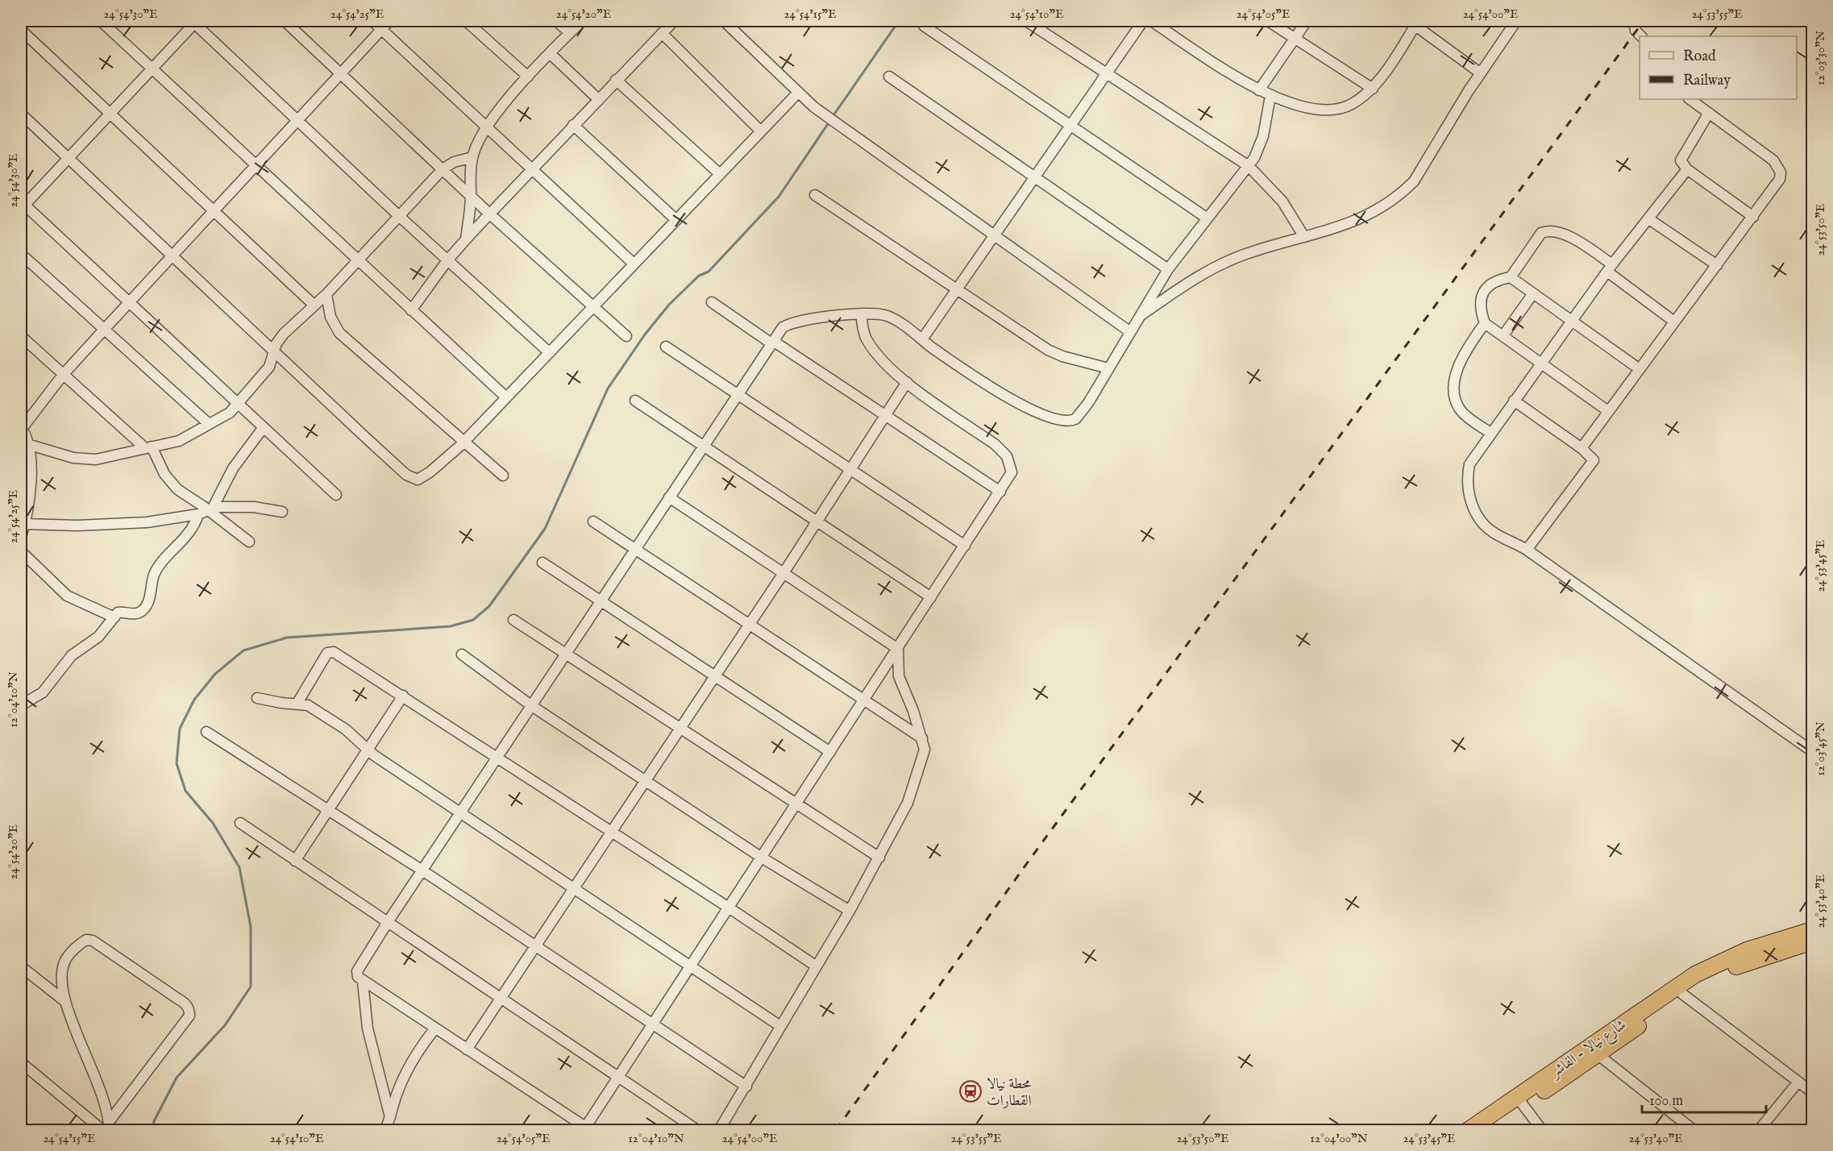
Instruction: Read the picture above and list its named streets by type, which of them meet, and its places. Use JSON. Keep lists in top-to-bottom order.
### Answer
{
  "streets": {
    "highway": ["شارع نيالا - الفاشر"]
  },
  "places": {
    "station": ["محطة نيالا القطارات"]
  },
  "legend": ["Road", "Railway"],
  "scale_bar": "100 m",
  "coordinates": [
    "24°54'30\"E",
    "24°54'25\"E",
    "24°54'20\"E",
    "24°54'15\"E",
    "24°54'10\"E",
    "24°54'05\"E",
    "24°54'00\"E",
    "24°53'55\"E",
    "12°03'30\"N",
    "24°53'50\"E",
    "24°53'45\"E",
    "12°04'10\"N",
    "12°03'45\"N",
    "24°53'40\"E",
    "12°04'00\"N"
  ]
}
